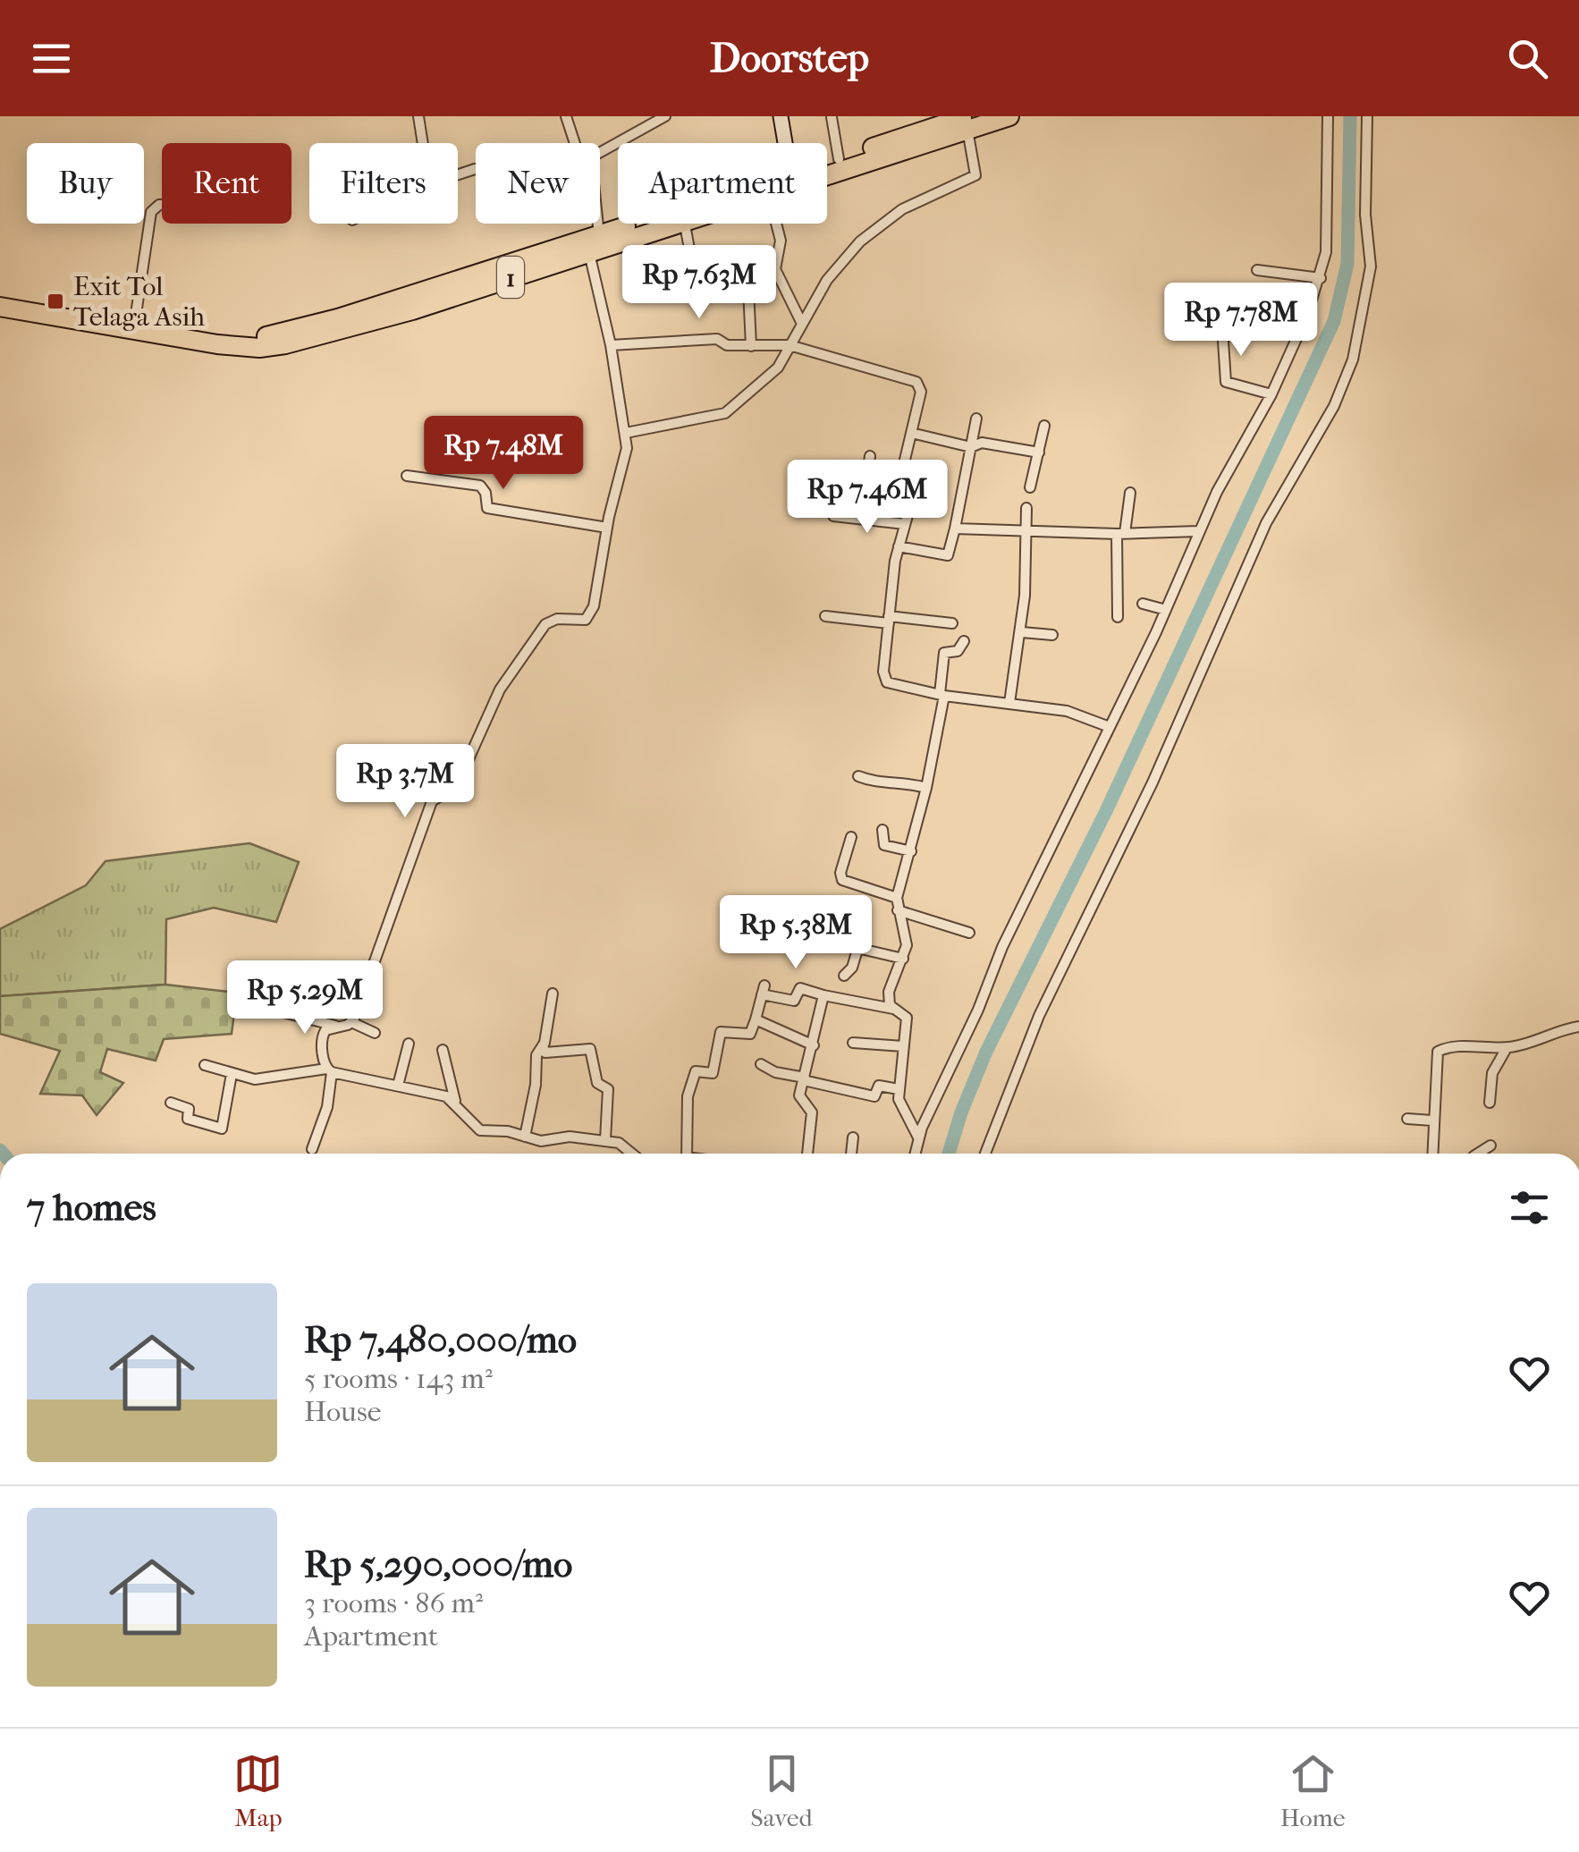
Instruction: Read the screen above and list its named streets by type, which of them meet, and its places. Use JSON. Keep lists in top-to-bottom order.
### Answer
{
  "streets": {
    "highway": ["1"]
  },
  "places": {
    "transit": ["Exit Tol Telaga Asih"]
  },
  "page": {
    "header": "Doorstep",
    "chip": [
      "Buy",
      "Rent",
      "Filters",
      "New",
      "Apartment"
    ],
    "price": [
      "Rp 7.63M",
      "Rp 7.78M",
      "Rp 7.48M",
      "Rp 7.46M",
      "Rp 3.7M",
      "Rp 5.38M",
      "Rp 5.29M"
    ],
    "heading": "7 homes",
    "list": [
      {
        "name": "Rp 7,480,000/mo",
        "note": "5 rooms · 143 m² · House"
      },
      {
        "name": "Rp 5,290,000/mo",
        "note": "3 rooms · 86 m² · Apartment"
      }
    ],
    "tabs": ["Map", "Saved", "Home"]
  }
}
